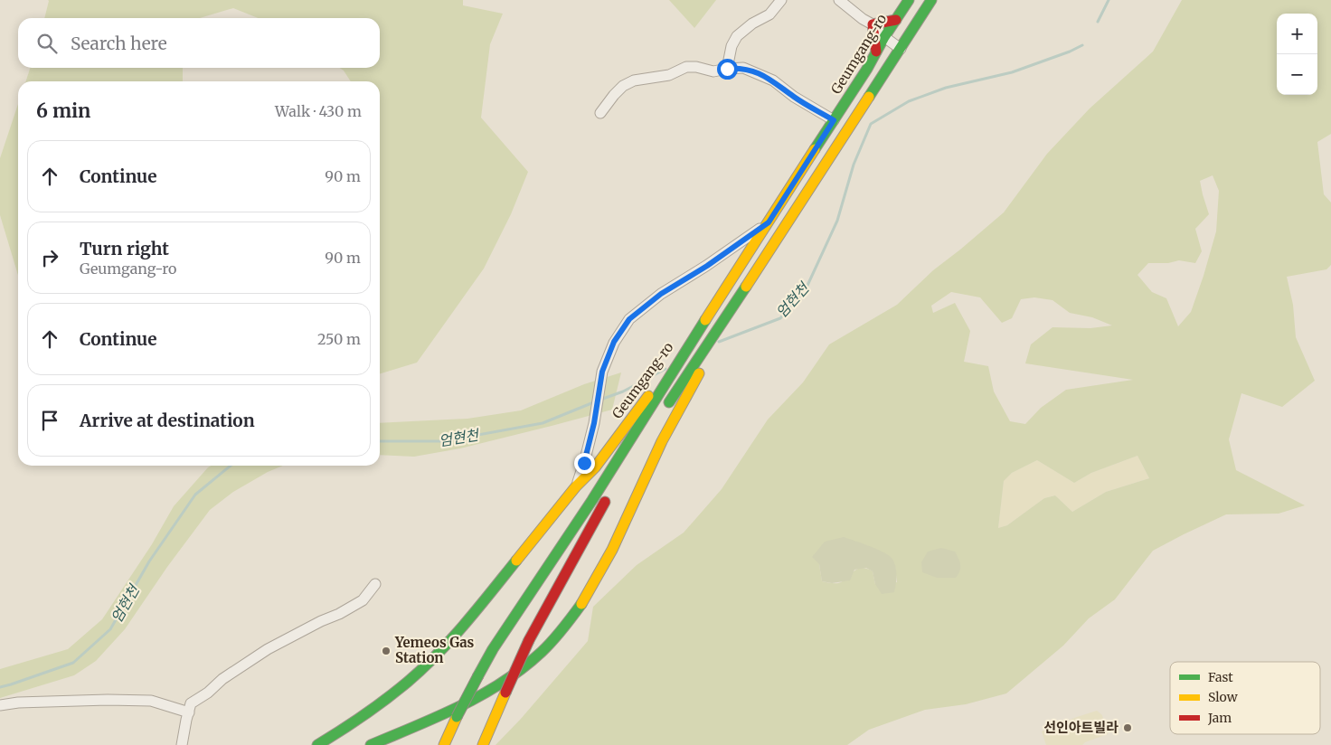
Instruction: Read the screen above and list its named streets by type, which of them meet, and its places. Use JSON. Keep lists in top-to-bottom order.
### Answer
{
  "streets": {
    "main road": ["Geumgang-ro"]
  },
  "water": ["엄현천"],
  "places": ["Yemeos Gas Station", "선인아트빌라"],
  "legend": ["Fast", "Slow", "Jam"],
  "page": {
    "map_buttons": ["+", "−"],
    "search": "Search here",
    "heading": ["6 min", "Walk · 430 m"],
    "list": [
      ["Continue", "90 m"],
      ["Turn right", "Geumgang-ro", "90 m"],
      ["Continue", "250 m"],
      "Arrive at destination"
    ]
  }
}
